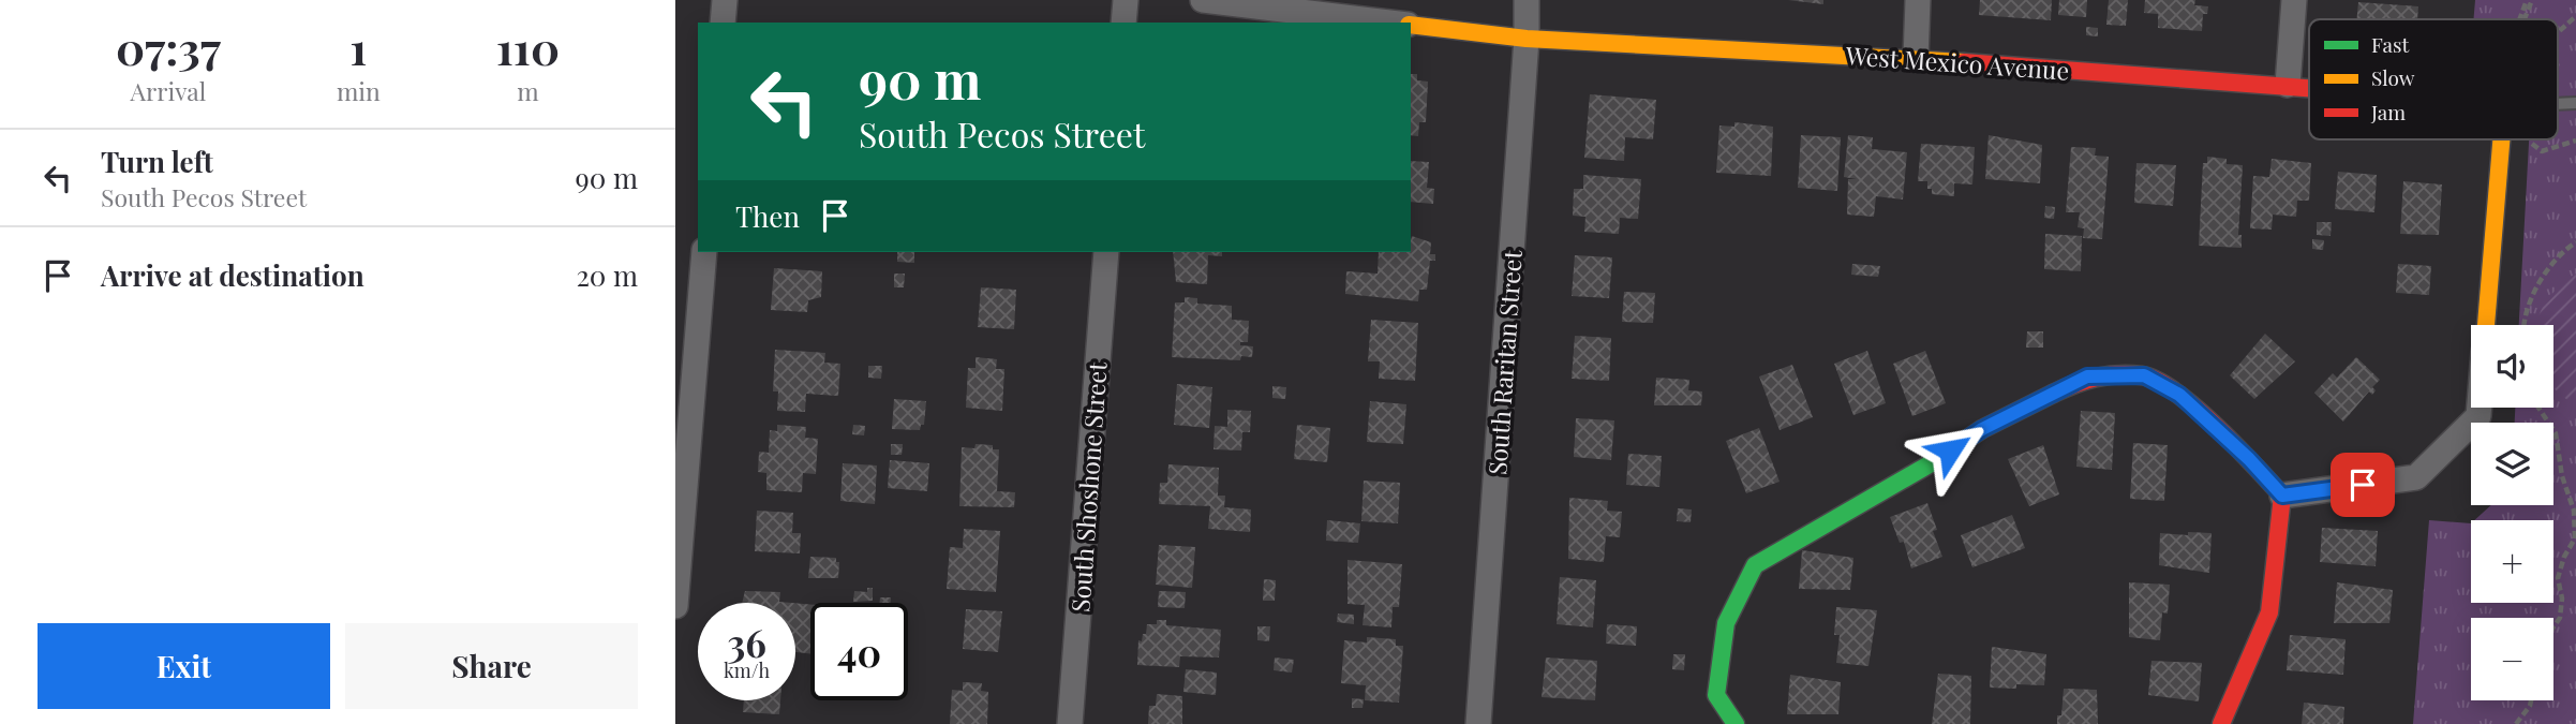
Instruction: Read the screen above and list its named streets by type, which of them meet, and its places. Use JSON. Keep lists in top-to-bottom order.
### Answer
{
  "streets": {
    "street": ["West Mexico Avenue", "South Raritan Street", "South Shoshone Street"]
  },
  "crossings": [
    ["West Mexico Avenue", "South Raritan Street"]
  ],
  "legend": ["Fast", "Slow", "Jam"],
  "page": {
    "eta": [
      "07:37",
      "Arrival",
      "1",
      "min",
      "110",
      "m"
    ],
    "turn": ["90 m", "South Pecos Street"],
    "list": [
      {
        "name": "Turn left",
        "note": "South Pecos Street",
        "value": "90 m"
      },
      {
        "name": "Arrive at destination",
        "value": "20 m"
      }
    ],
    "then": "Then",
    "map_buttons": ["+", "−"],
    "speed": "36 km/h",
    "limit": "40",
    "buttons": ["Exit", "Share"]
  }
}
